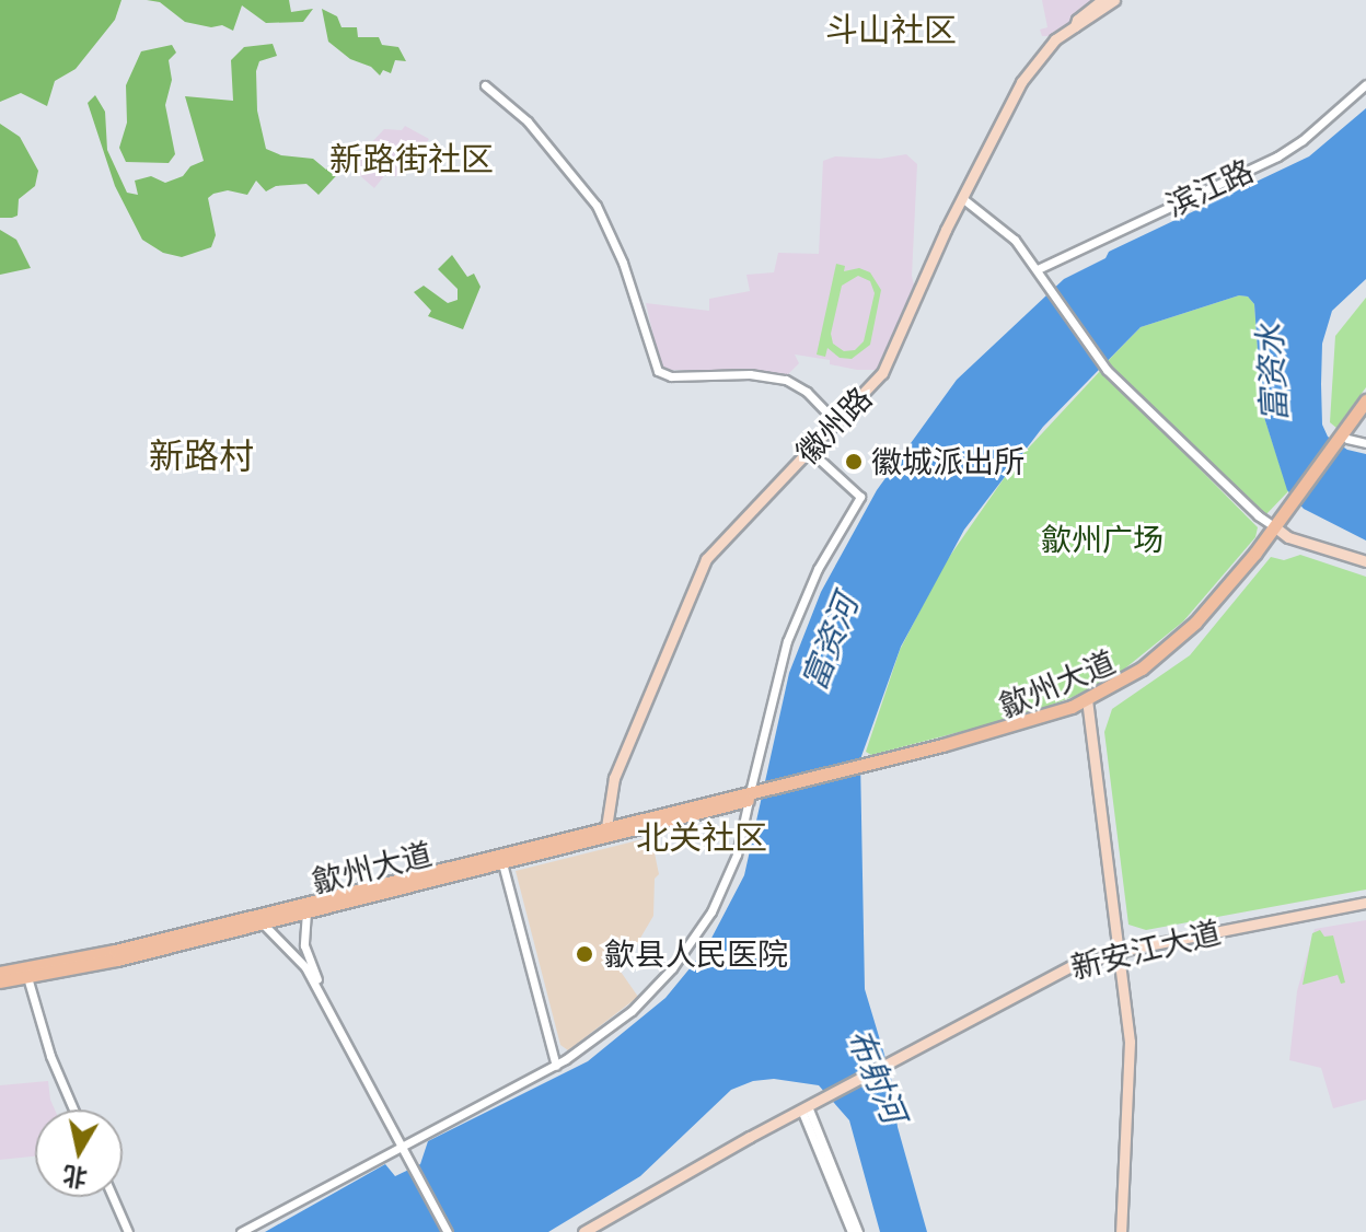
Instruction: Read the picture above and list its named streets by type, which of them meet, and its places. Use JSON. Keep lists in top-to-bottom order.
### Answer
{
  "streets": {
    "highway": ["歙州大道"],
    "main road": ["徽州路", "新安江大道"],
    "street": ["滨江路"]
  },
  "crossings": [
    ["徽州路", "歙州大道"]
  ],
  "districts": [
    "斗山社区",
    "新路街社区",
    "新路村",
    "北关社区"
  ],
  "water": ["富资水", "富资河", "布射河"],
  "parks": ["歙州广场"],
  "places": ["徽城派出所", "歙县人民医院"],
  "north": "bottom"
}
